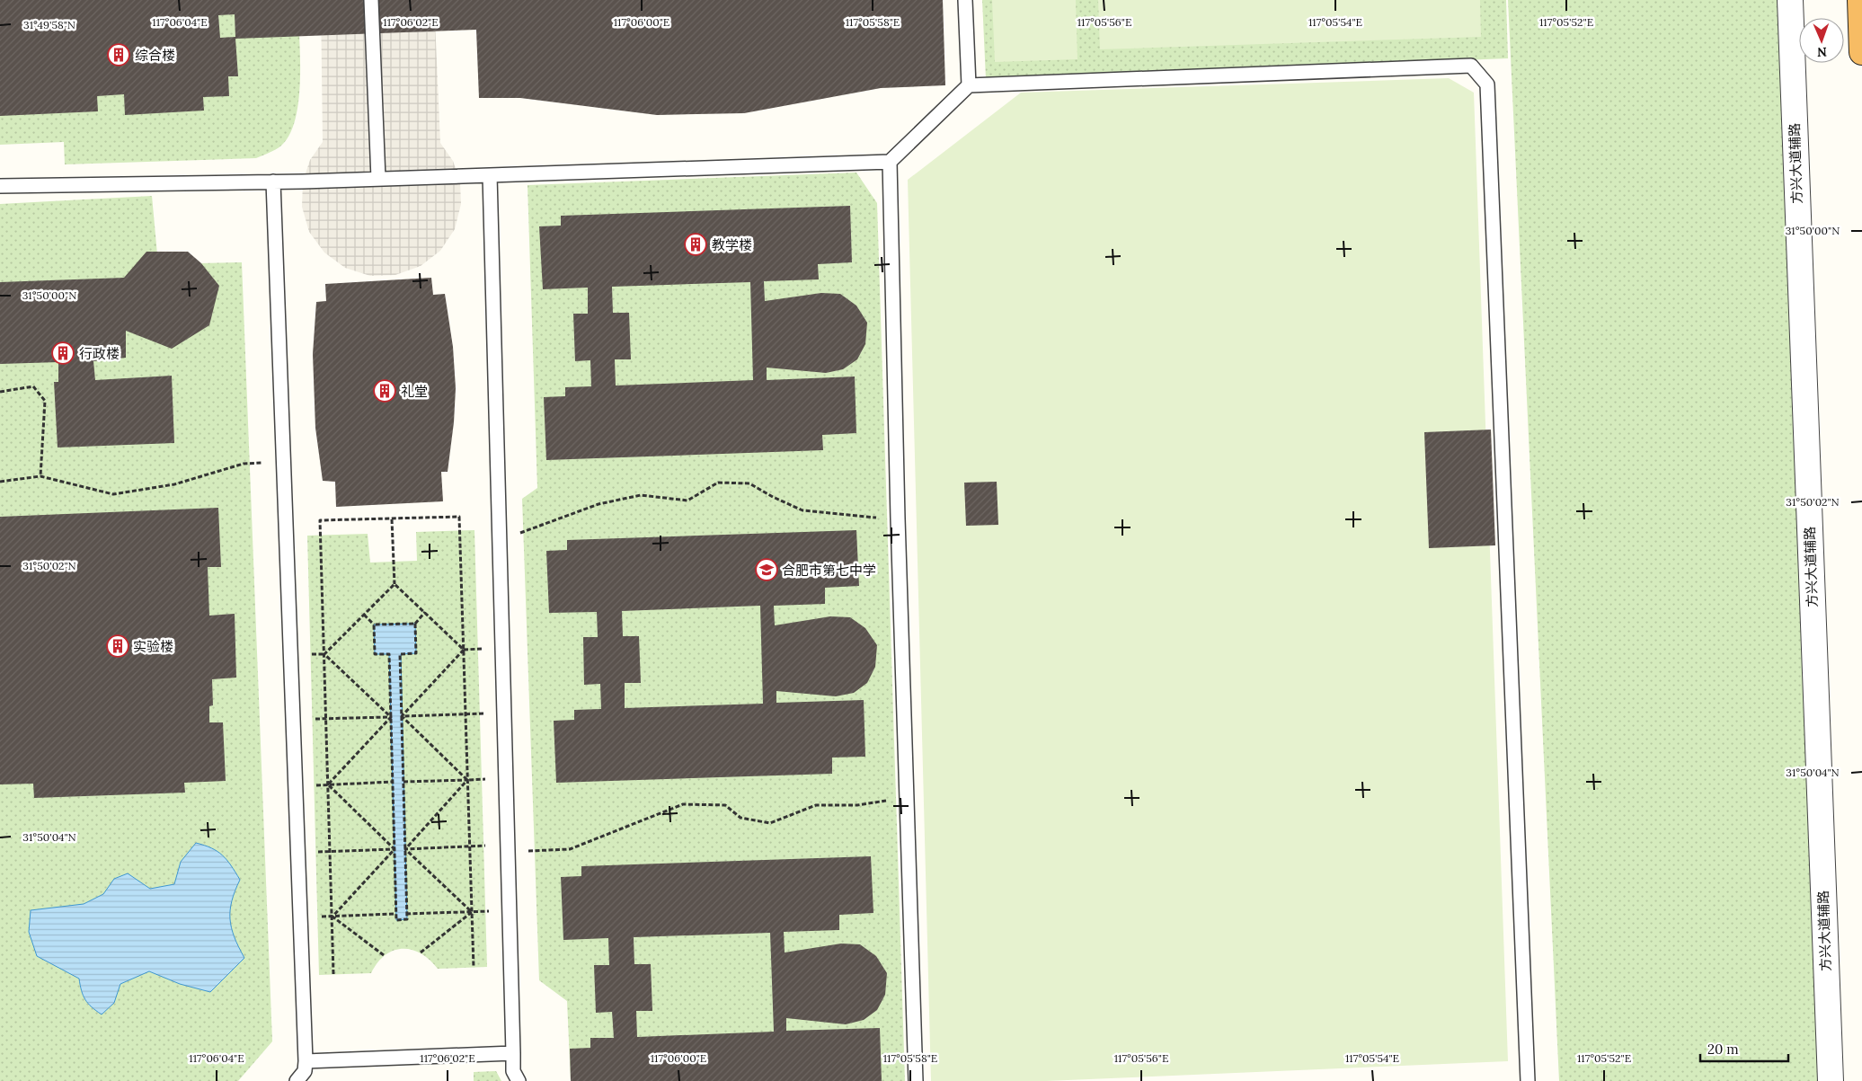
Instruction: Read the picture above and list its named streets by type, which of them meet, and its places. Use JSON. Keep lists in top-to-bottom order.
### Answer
{
  "streets": {
    "street": ["方兴大道辅路"]
  },
  "places": {
    "building": [
      "综合楼",
      "教学楼",
      "行政楼",
      "礼堂",
      "实验楼"
    ],
    "school or university": ["合肥市第七中学"]
  },
  "scale_bar": "20 m",
  "north": "bottom",
  "coordinates": [
    "117°06'04\"E",
    "117°06'02\"E",
    "117°06'00\"E",
    "117°05'58\"E",
    "117°05'56\"E",
    "117°05'54\"E",
    "117°05'52\"E",
    "31°49'58\"N",
    "31°50'00\"N",
    "31°50'02\"N",
    "31°50'04\"N"
  ]
}
